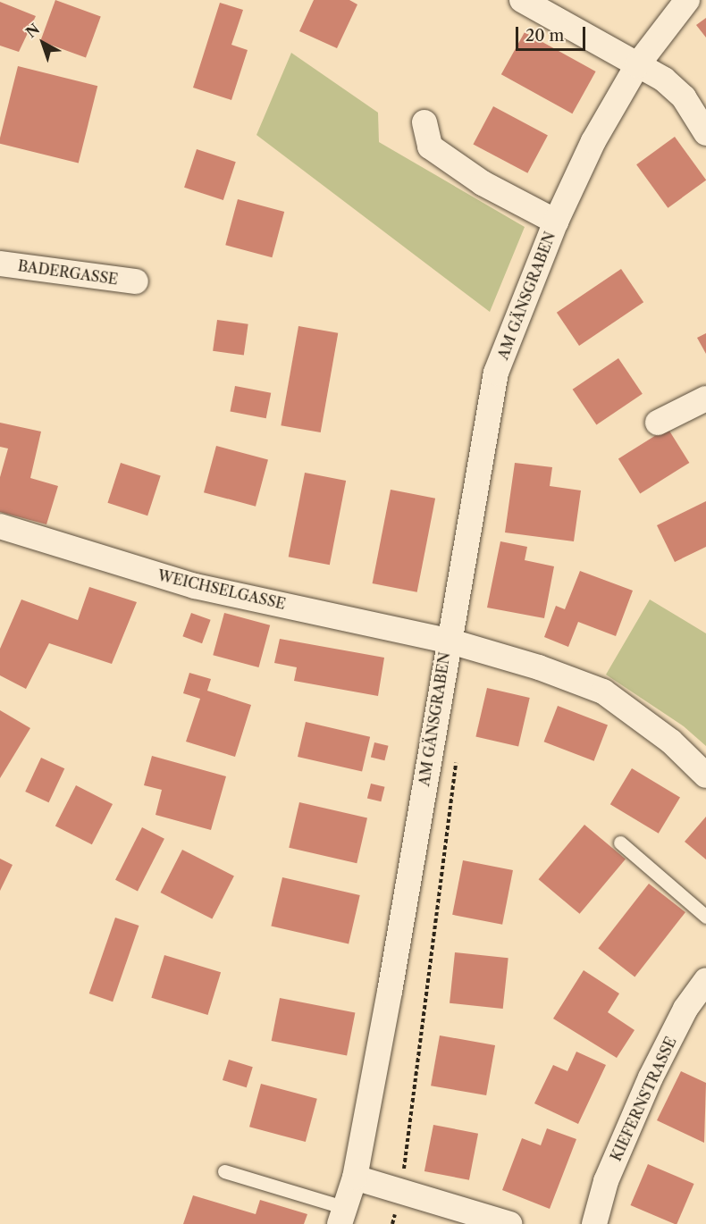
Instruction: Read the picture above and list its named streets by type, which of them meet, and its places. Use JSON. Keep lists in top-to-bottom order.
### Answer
{
  "streets": {
    "street": [
      "BADERGASSE",
      "AM GÄNSGRABEN",
      "WEICHSELGASSE",
      "KIEFERNSTRASSE"
    ]
  },
  "crossings": [
    ["AM GÄNSGRABEN", "WEICHSELGASSE"]
  ],
  "scale_bar": "20 m",
  "north": "top left"
}
